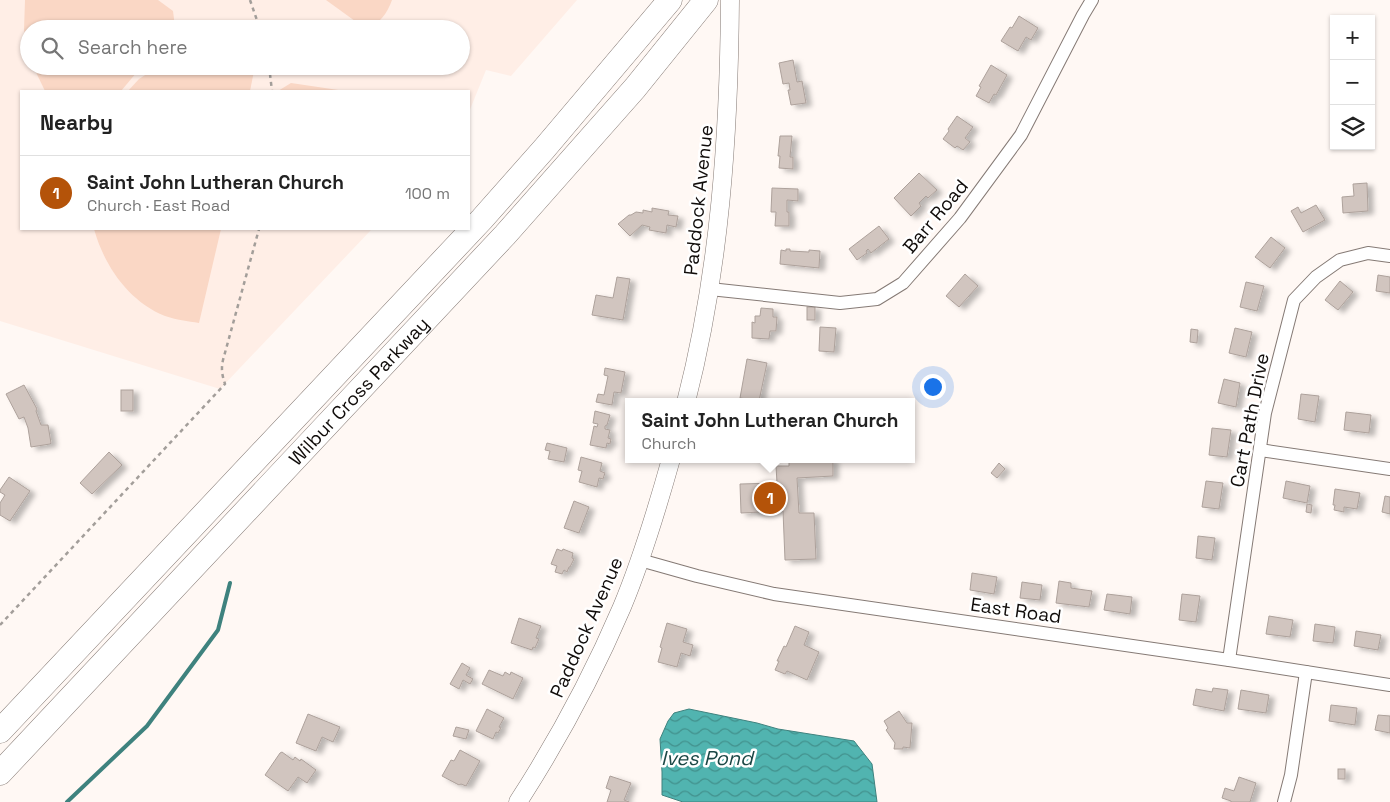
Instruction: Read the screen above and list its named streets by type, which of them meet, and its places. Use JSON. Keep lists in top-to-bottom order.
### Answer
{
  "streets": {
    "highway": ["Wilbur Cross Parkway"],
    "main road": ["Paddock Avenue"],
    "street": ["Barr Road", "Cart Path Drive", "East Road"]
  },
  "crossings": [
    ["Paddock Avenue", "Barr Road"],
    ["Paddock Avenue", "East Road"],
    ["Cart Path Drive", "East Road"]
  ],
  "water": ["Ives Pond"],
  "page": {
    "map_buttons": ["+", "−"],
    "search": "Search here",
    "heading": "Nearby",
    "list": [
      {
        "mark": "1",
        "name": "Saint John Lutheran Church",
        "note": "Church · East Road",
        "value": "100 m"
      }
    ],
    "popup": ["Saint John Lutheran Church", "Church"],
    "pins": "1"
  }
}
